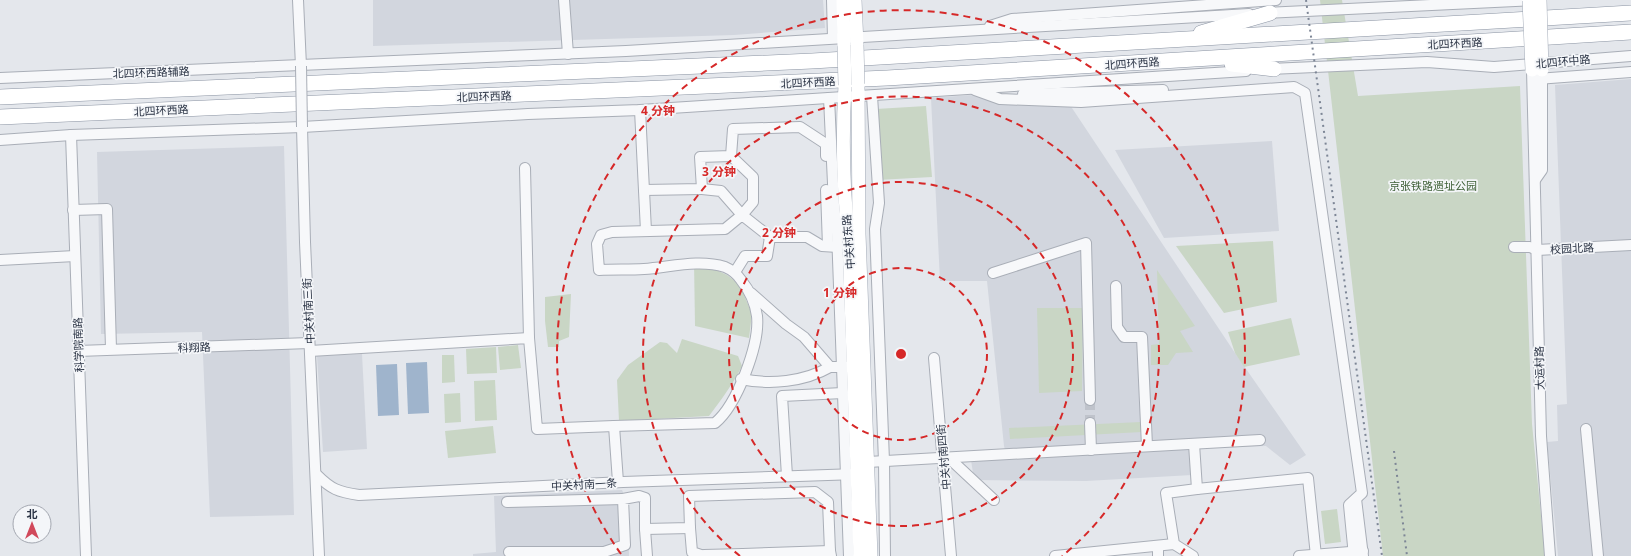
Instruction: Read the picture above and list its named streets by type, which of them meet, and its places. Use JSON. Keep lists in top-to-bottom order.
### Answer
{
  "streets": {
    "highway": ["北四环西路"],
    "main road": ["中关村东路", "大运村路"],
    "street": [
      "北四环中路",
      "北四环西路辅路",
      "校园北路",
      "中关村南三街",
      "科学院南路",
      "科翔路",
      "中关村南四街",
      "中关村南一条"
    ]
  },
  "crossings": [
    ["北四环西路", "北四环中路"],
    ["北四环西路", "中关村东路"],
    ["北四环西路", "中关村南三街"],
    ["北四环西路", "科学院南路"],
    ["北四环西路辅路", "中关村南三街"],
    ["中关村东路", "中关村南一条"],
    ["校园北路", "大运村路"],
    ["中关村南三街", "科翔路"],
    ["中关村南三街", "中关村南一条"],
    ["科学院南路", "科翔路"]
  ],
  "parks": ["京张铁路遗址公园"],
  "north": "top",
  "rings": [
    "4 分钟",
    "3 分钟",
    "2 分钟",
    "1 分钟"
  ]
}
